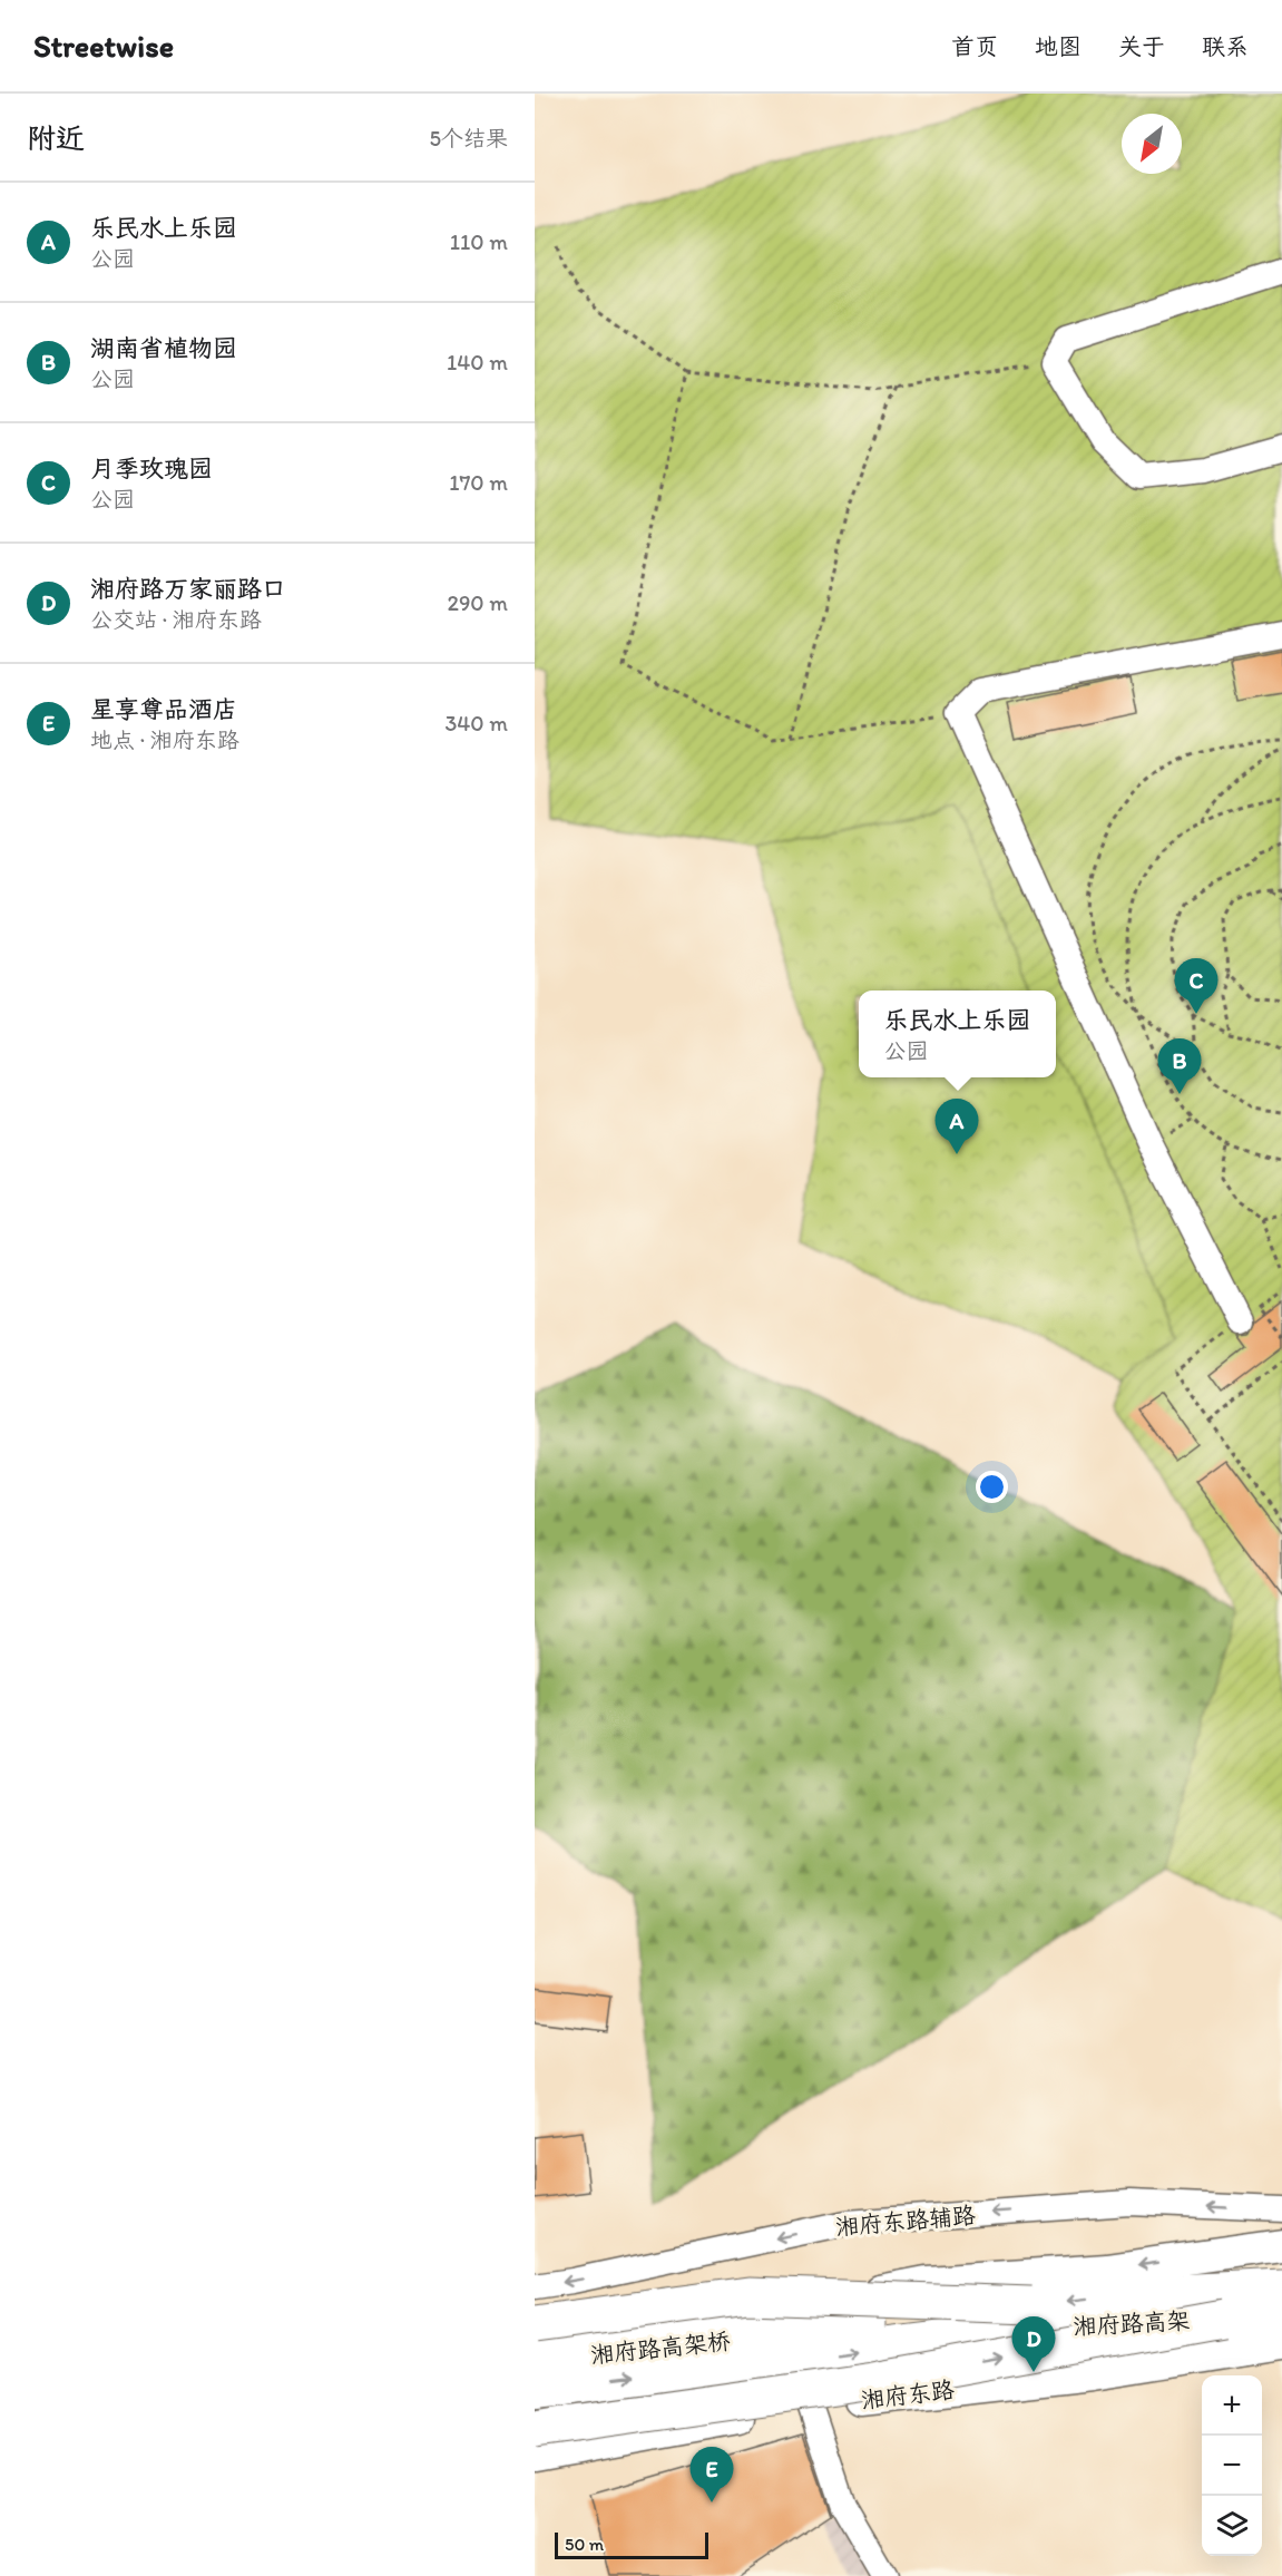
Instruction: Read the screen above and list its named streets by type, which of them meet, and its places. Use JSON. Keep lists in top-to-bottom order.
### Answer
{
  "streets": {
    "highway": ["湘府路高架", "湘府路高架桥"],
    "main road": ["湘府东路"],
    "street": ["湘府东路辅路"]
  },
  "crossings": [
    ["湘府路高架", "湘府路高架桥"]
  ],
  "one_way": ["湘府东路辅路"],
  "scale_bar": "50 m",
  "north": "bottom left",
  "page": {
    "header": "Streetwise",
    "nav": [
      "首页",
      "地图",
      "关于",
      "联系"
    ],
    "heading": ["附近", "5个结果"],
    "list": [
      {
        "mark": "A",
        "name": "乐民水上乐园",
        "note": "公园",
        "value": "110 m"
      },
      {
        "mark": "B",
        "name": "湖南省植物园",
        "note": "公园",
        "value": "140 m"
      },
      {
        "mark": "C",
        "name": "月季玫瑰园",
        "note": "公园",
        "value": "170 m"
      },
      {
        "mark": "D",
        "name": "湘府路万家丽路口",
        "note": "公交站 · 湘府东路",
        "value": "290 m"
      },
      {
        "mark": "E",
        "name": "星享尊品酒店",
        "note": "地点 · 湘府东路",
        "value": "340 m"
      }
    ],
    "pins": [
      "C",
      "B",
      "A",
      "D",
      "E"
    ],
    "popup": ["乐民水上乐园", "公园"],
    "map_buttons": ["+", "−"],
    "scale": "50 m"
  }
}
